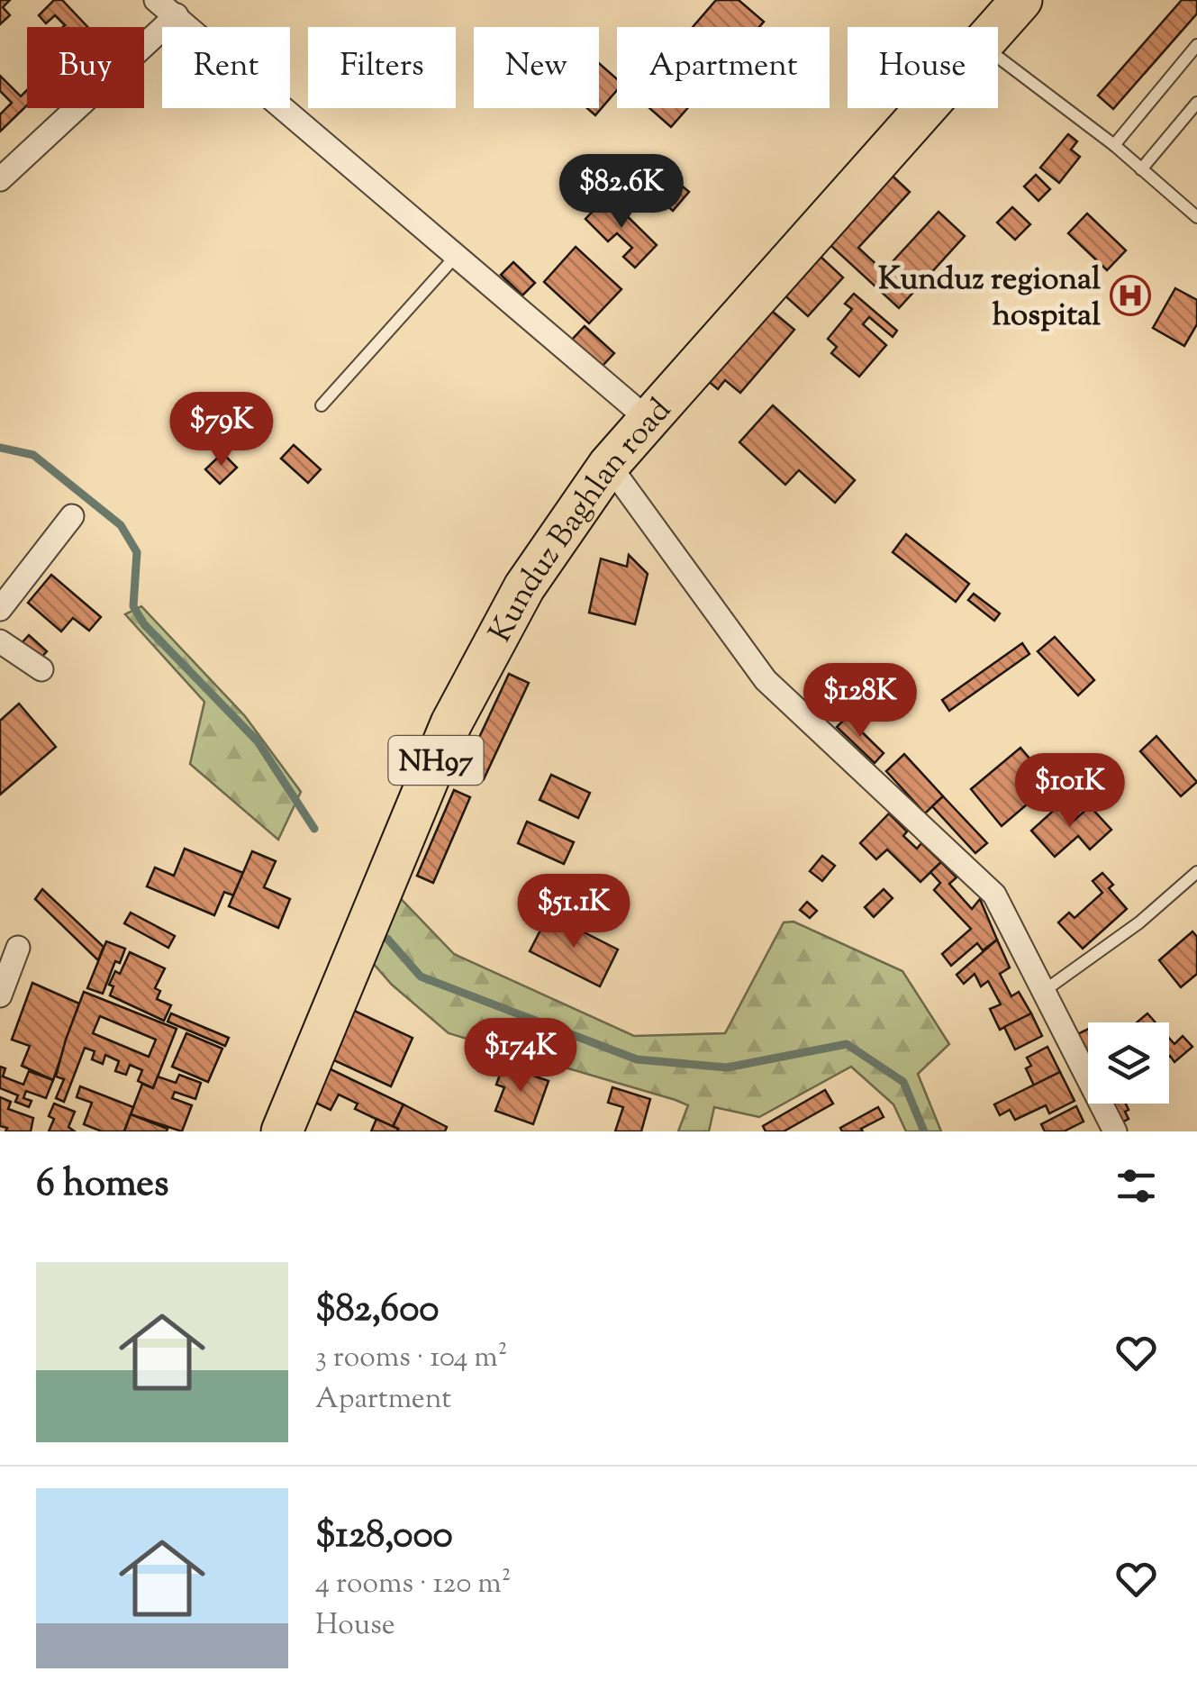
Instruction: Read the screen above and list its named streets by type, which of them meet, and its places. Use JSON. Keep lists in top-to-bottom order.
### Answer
{
  "streets": {
    "highway": ["Kunduz Baghlan road", "NH97"]
  },
  "places": {
    "hospital": ["Kunduz regional hospital"]
  },
  "page": {
    "chip": [
      "Buy",
      "Rent",
      "Filters",
      "New",
      "Apartment",
      "House"
    ],
    "price": [
      "$82.6K",
      "$79K",
      "$128K",
      "$101K",
      "$51.1K",
      "$174K"
    ],
    "heading": "6 homes",
    "list": [
      {
        "name": "$82,600",
        "note": "3 rooms · 104 m² · Apartment"
      },
      {
        "name": "$128,000",
        "note": "4 rooms · 120 m² · House"
      }
    ]
  }
}
